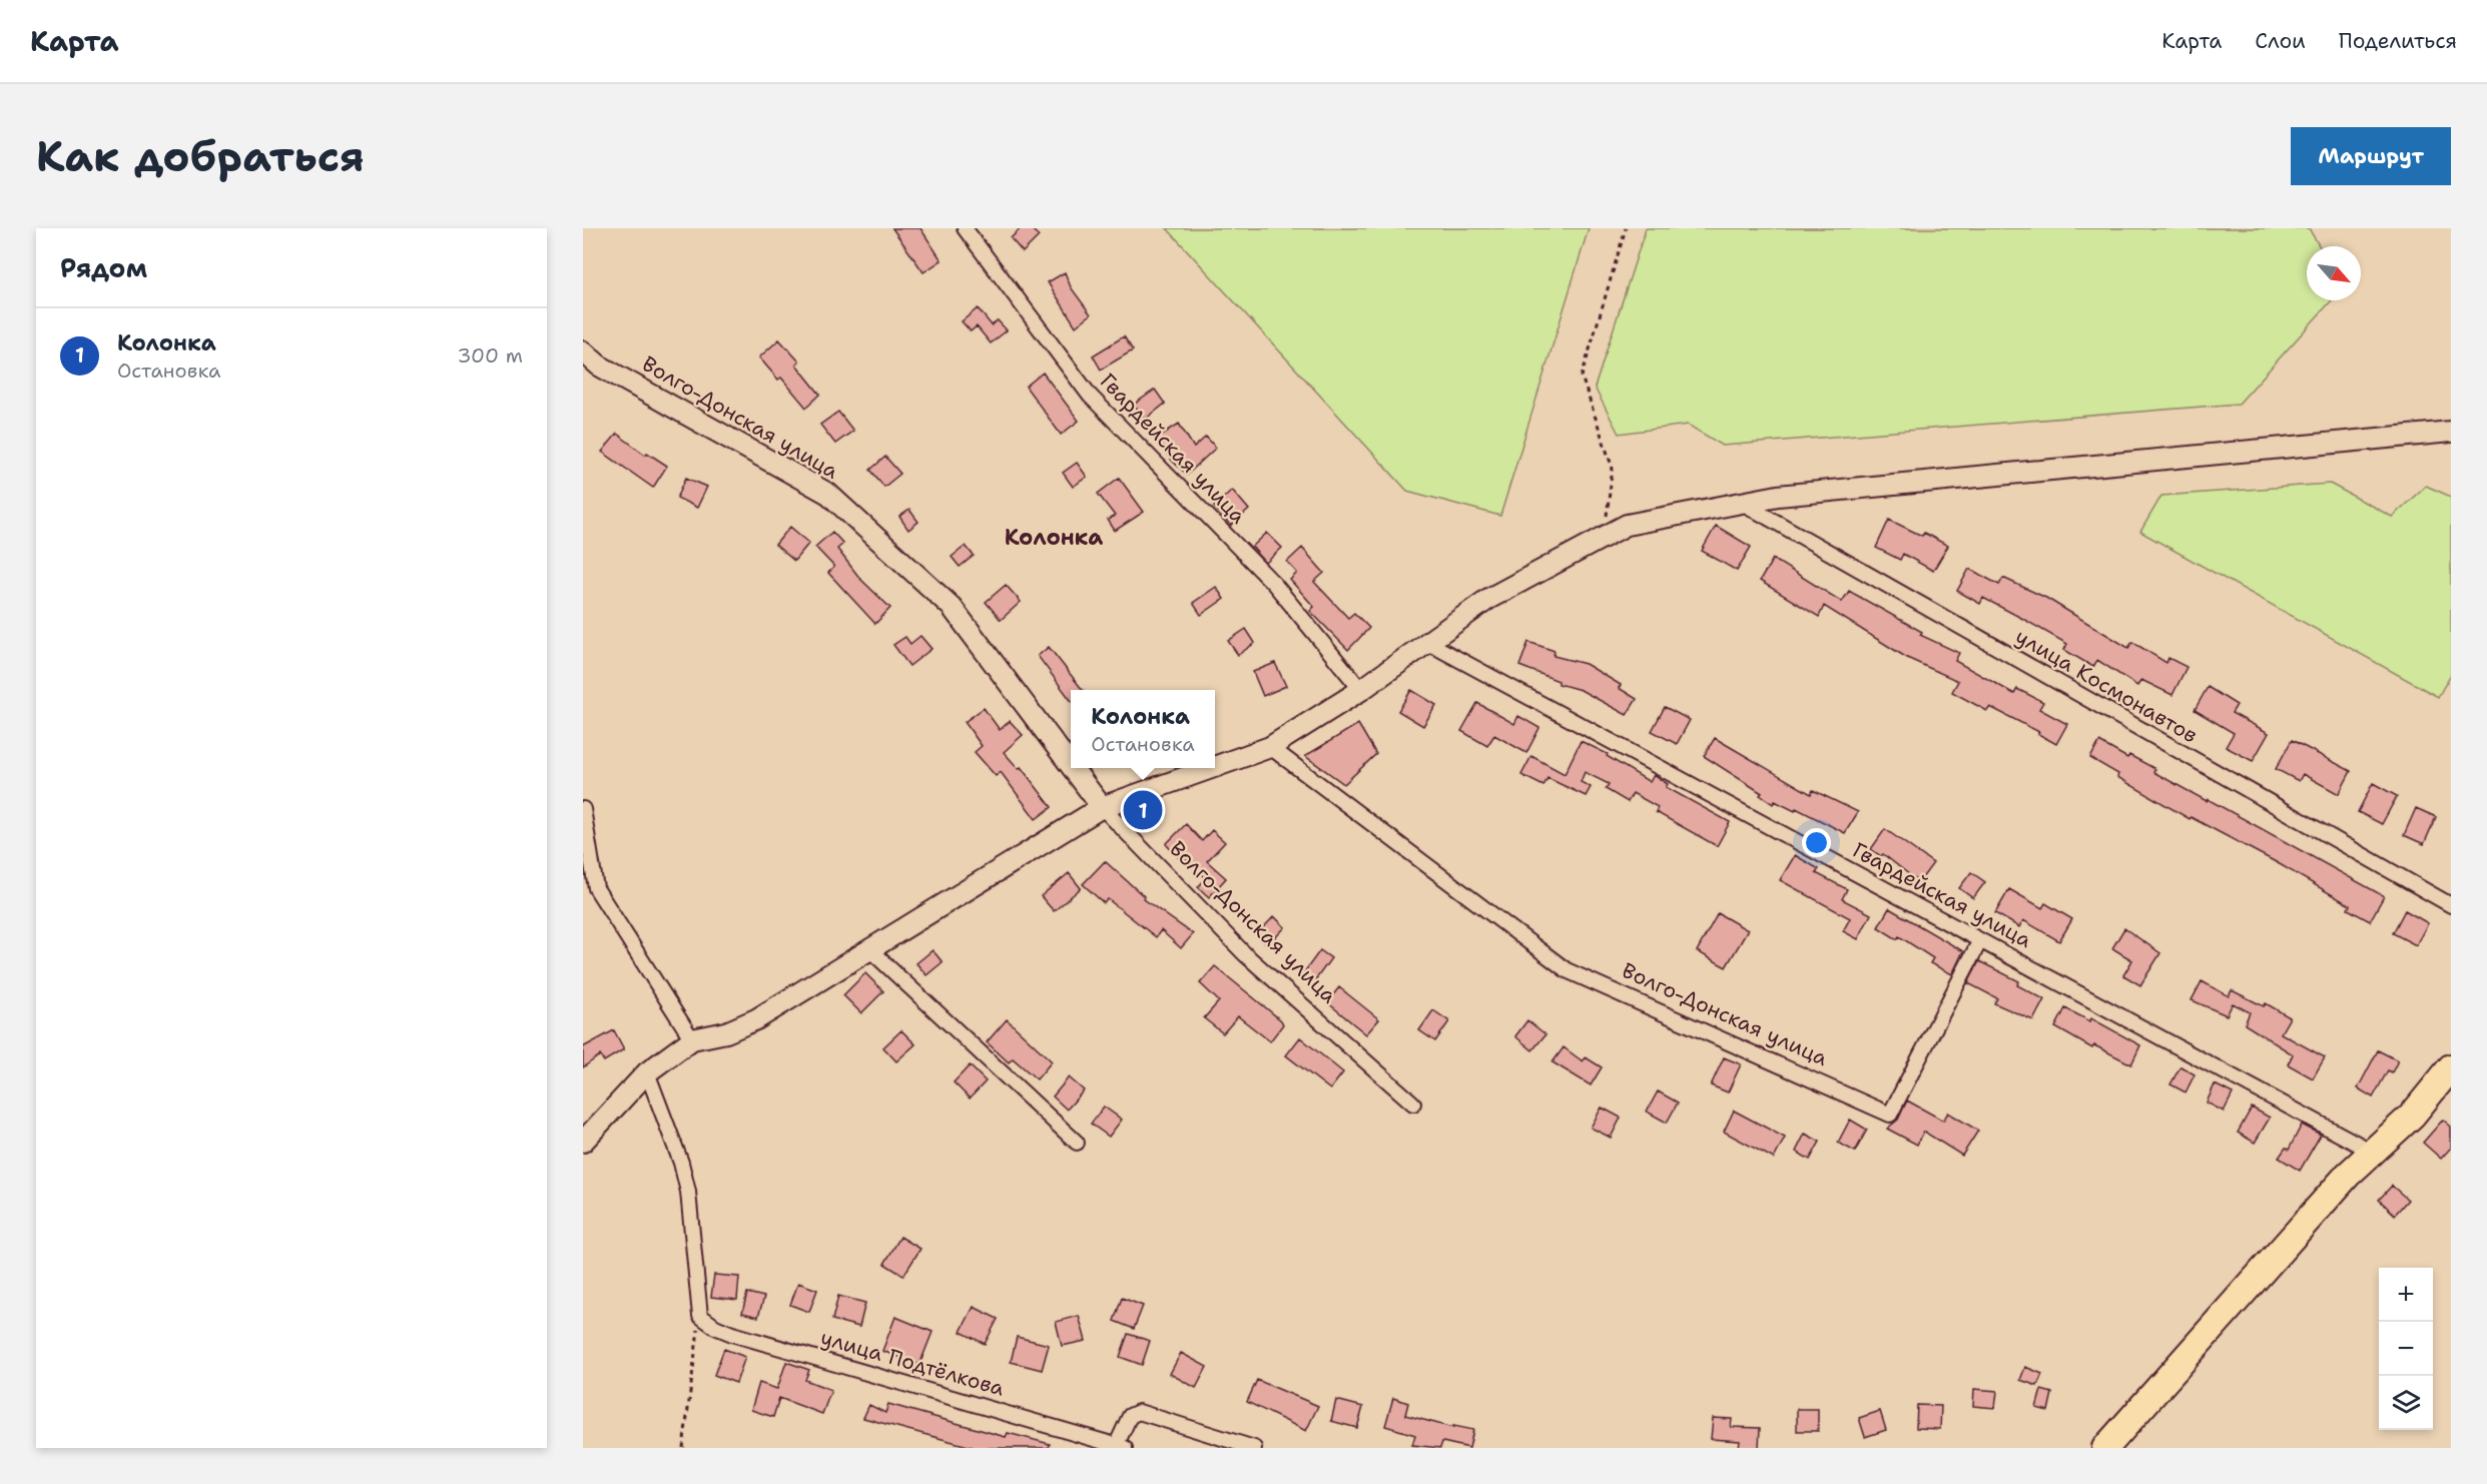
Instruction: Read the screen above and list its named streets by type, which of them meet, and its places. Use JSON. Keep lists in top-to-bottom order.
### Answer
{
  "streets": {
    "street": [
      "Волго-Донская улица",
      "Гвардейская улица",
      "улица Космонавтов",
      "улица Подтёлкова"
    ]
  },
  "crossings": [
    ["Волго-Донская улица", "Гвардейская улица"]
  ],
  "districts": ["Колонка"],
  "north": "bottom right",
  "page": {
    "header": "Карта",
    "nav": ["Карта", "Слои", "Поделиться"],
    "buttons": "Маршрут",
    "title": "Как добраться",
    "heading": "Рядом",
    "list": [
      {
        "mark": "1",
        "name": "Колонка",
        "note": "Остановка",
        "value": "300 m"
      }
    ],
    "popup": ["Колонка", "Остановка"],
    "pins": "1",
    "map_buttons": ["+", "−"]
  }
}
